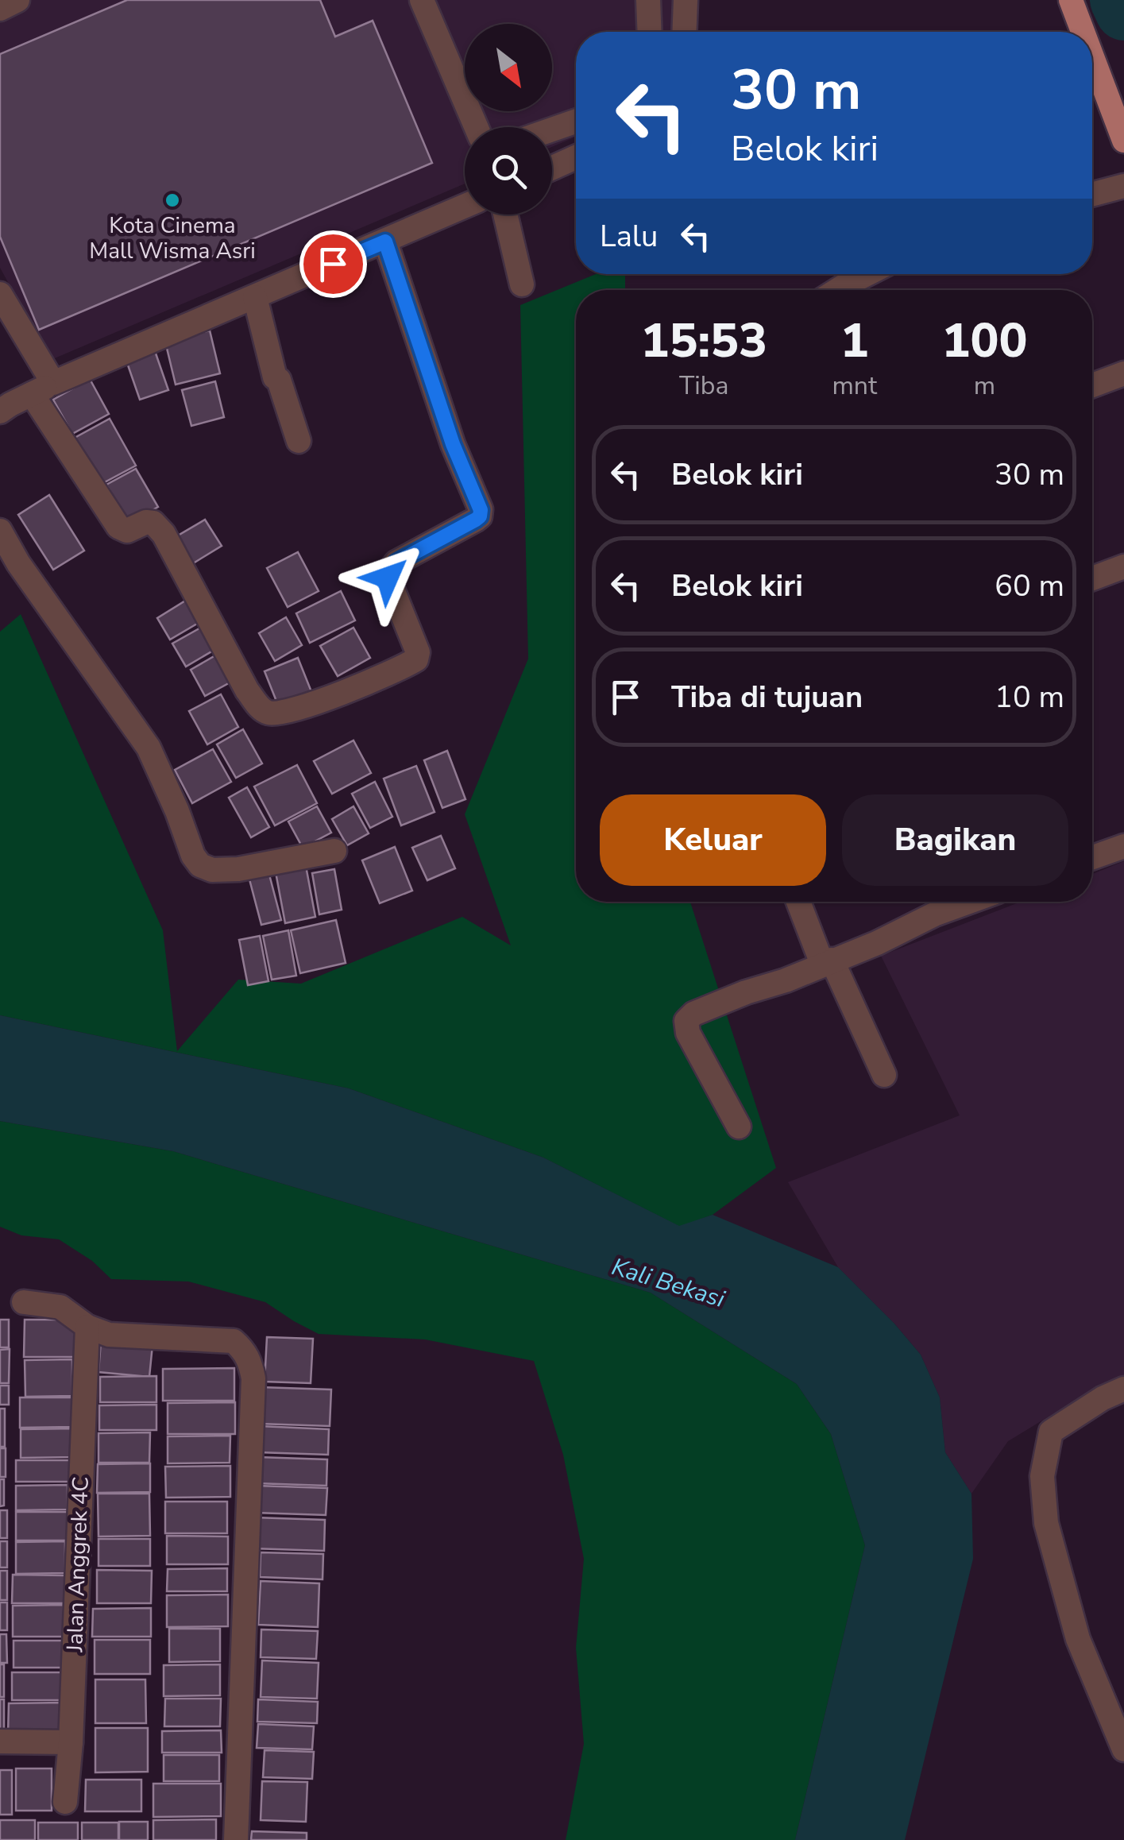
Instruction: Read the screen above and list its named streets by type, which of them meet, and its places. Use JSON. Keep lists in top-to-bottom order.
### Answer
{
  "streets": {
    "street": ["Jalan Anggrek 4C"]
  },
  "water": ["Kali Bekasi"],
  "places": ["Kota Cinema Mall Wisma Asri"],
  "north": "bottom right",
  "page": {
    "turn": ["30 m", "Belok kiri"],
    "then": "Lalu",
    "eta": [
      "15:53",
      "Tiba",
      "1",
      "mnt",
      "100",
      "m"
    ],
    "list": [
      {
        "name": "Belok kiri",
        "value": "30 m"
      },
      {
        "name": "Belok kiri",
        "value": "60 m"
      },
      {
        "name": "Tiba di tujuan",
        "value": "10 m"
      }
    ],
    "buttons": ["Keluar", "Bagikan"]
  }
}
